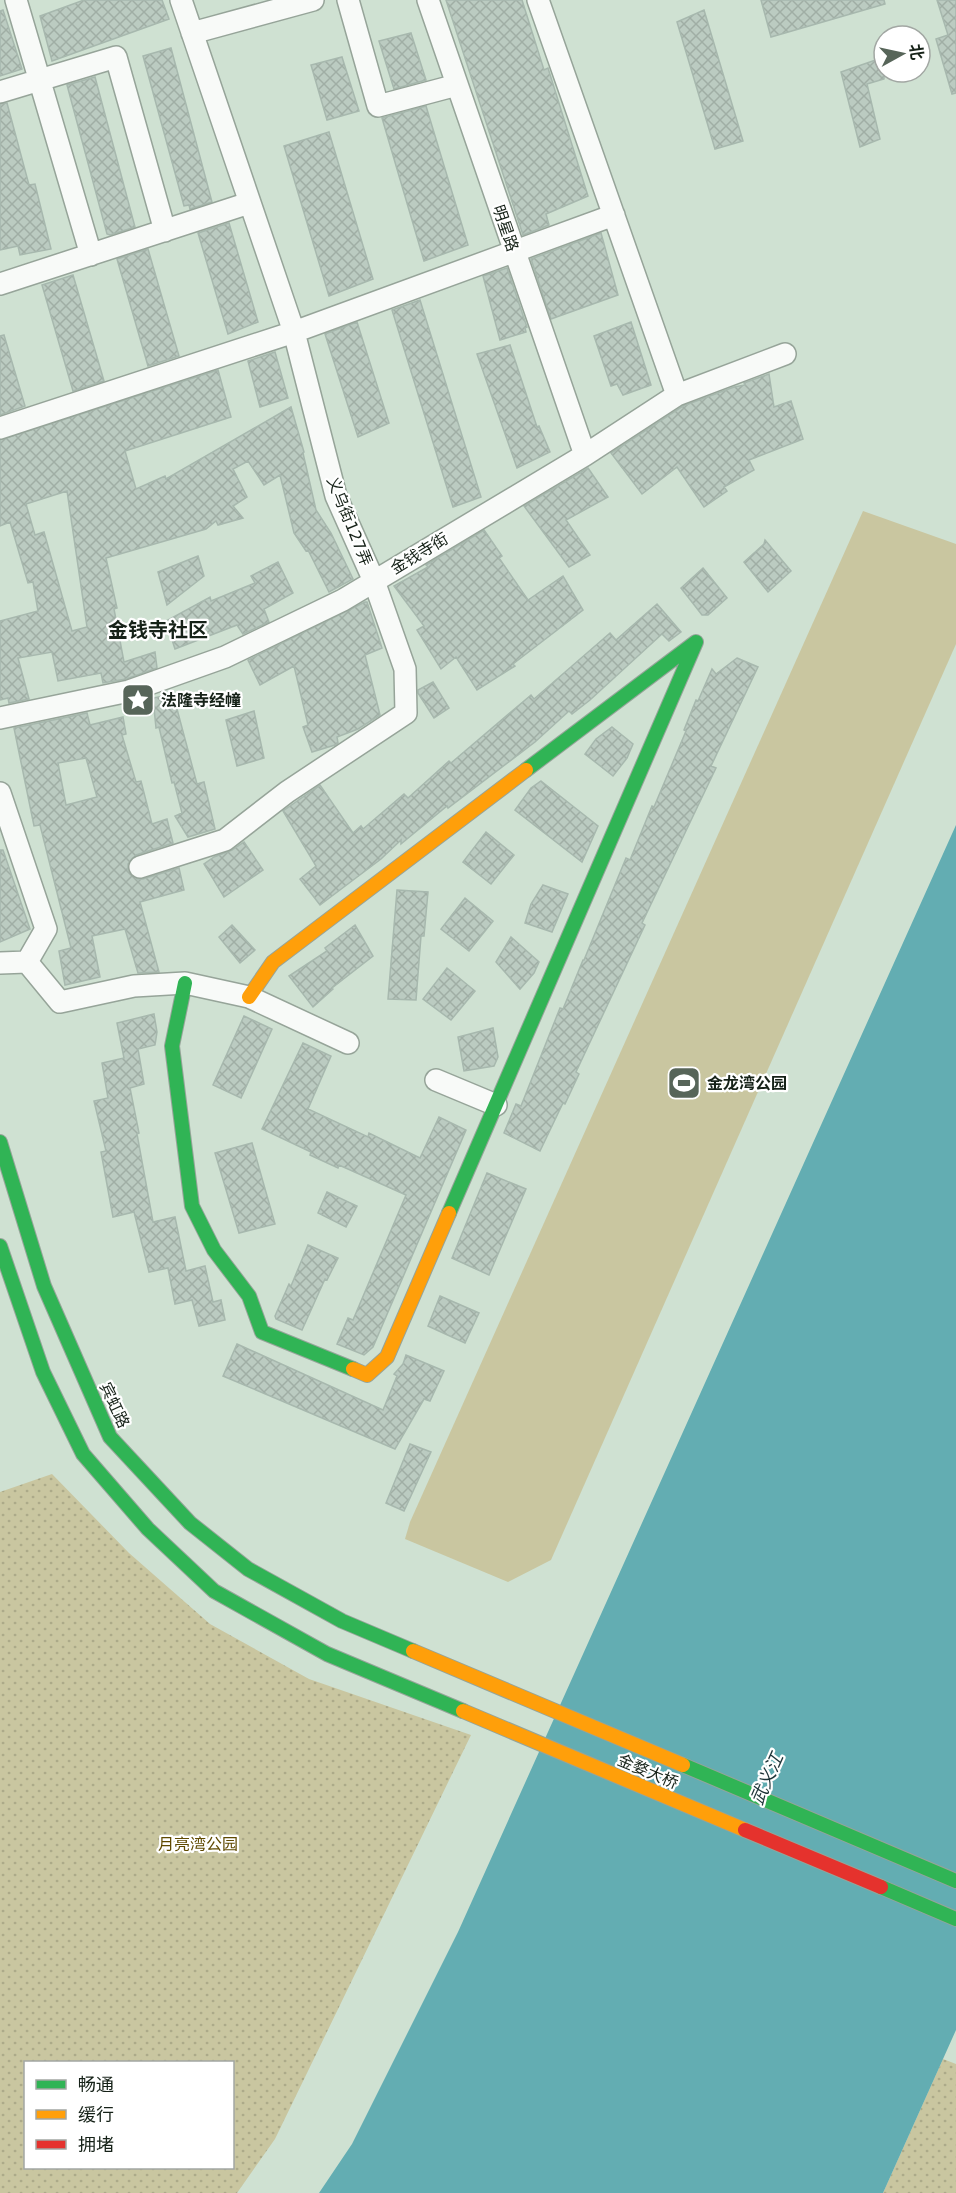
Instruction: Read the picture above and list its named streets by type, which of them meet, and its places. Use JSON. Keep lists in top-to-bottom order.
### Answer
{
  "streets": {
    "main road": ["宾虹路", "金婺大桥"],
    "street": ["明星路", "义乌街127弄", "金钱寺街"]
  },
  "crossings": [
    ["明星路", "金钱寺街"],
    ["义乌街127弄", "金钱寺街"],
    ["宾虹路", "金婺大桥"]
  ],
  "districts": ["金钱寺社区"],
  "water": ["武义江"],
  "parks": ["月亮湾公园"],
  "places": {
    "place": ["法隆寺经幢"],
    "sports": ["金龙湾公园"]
  },
  "legend": ["畅通", "缓行", "拥堵"],
  "north": "right"
}
